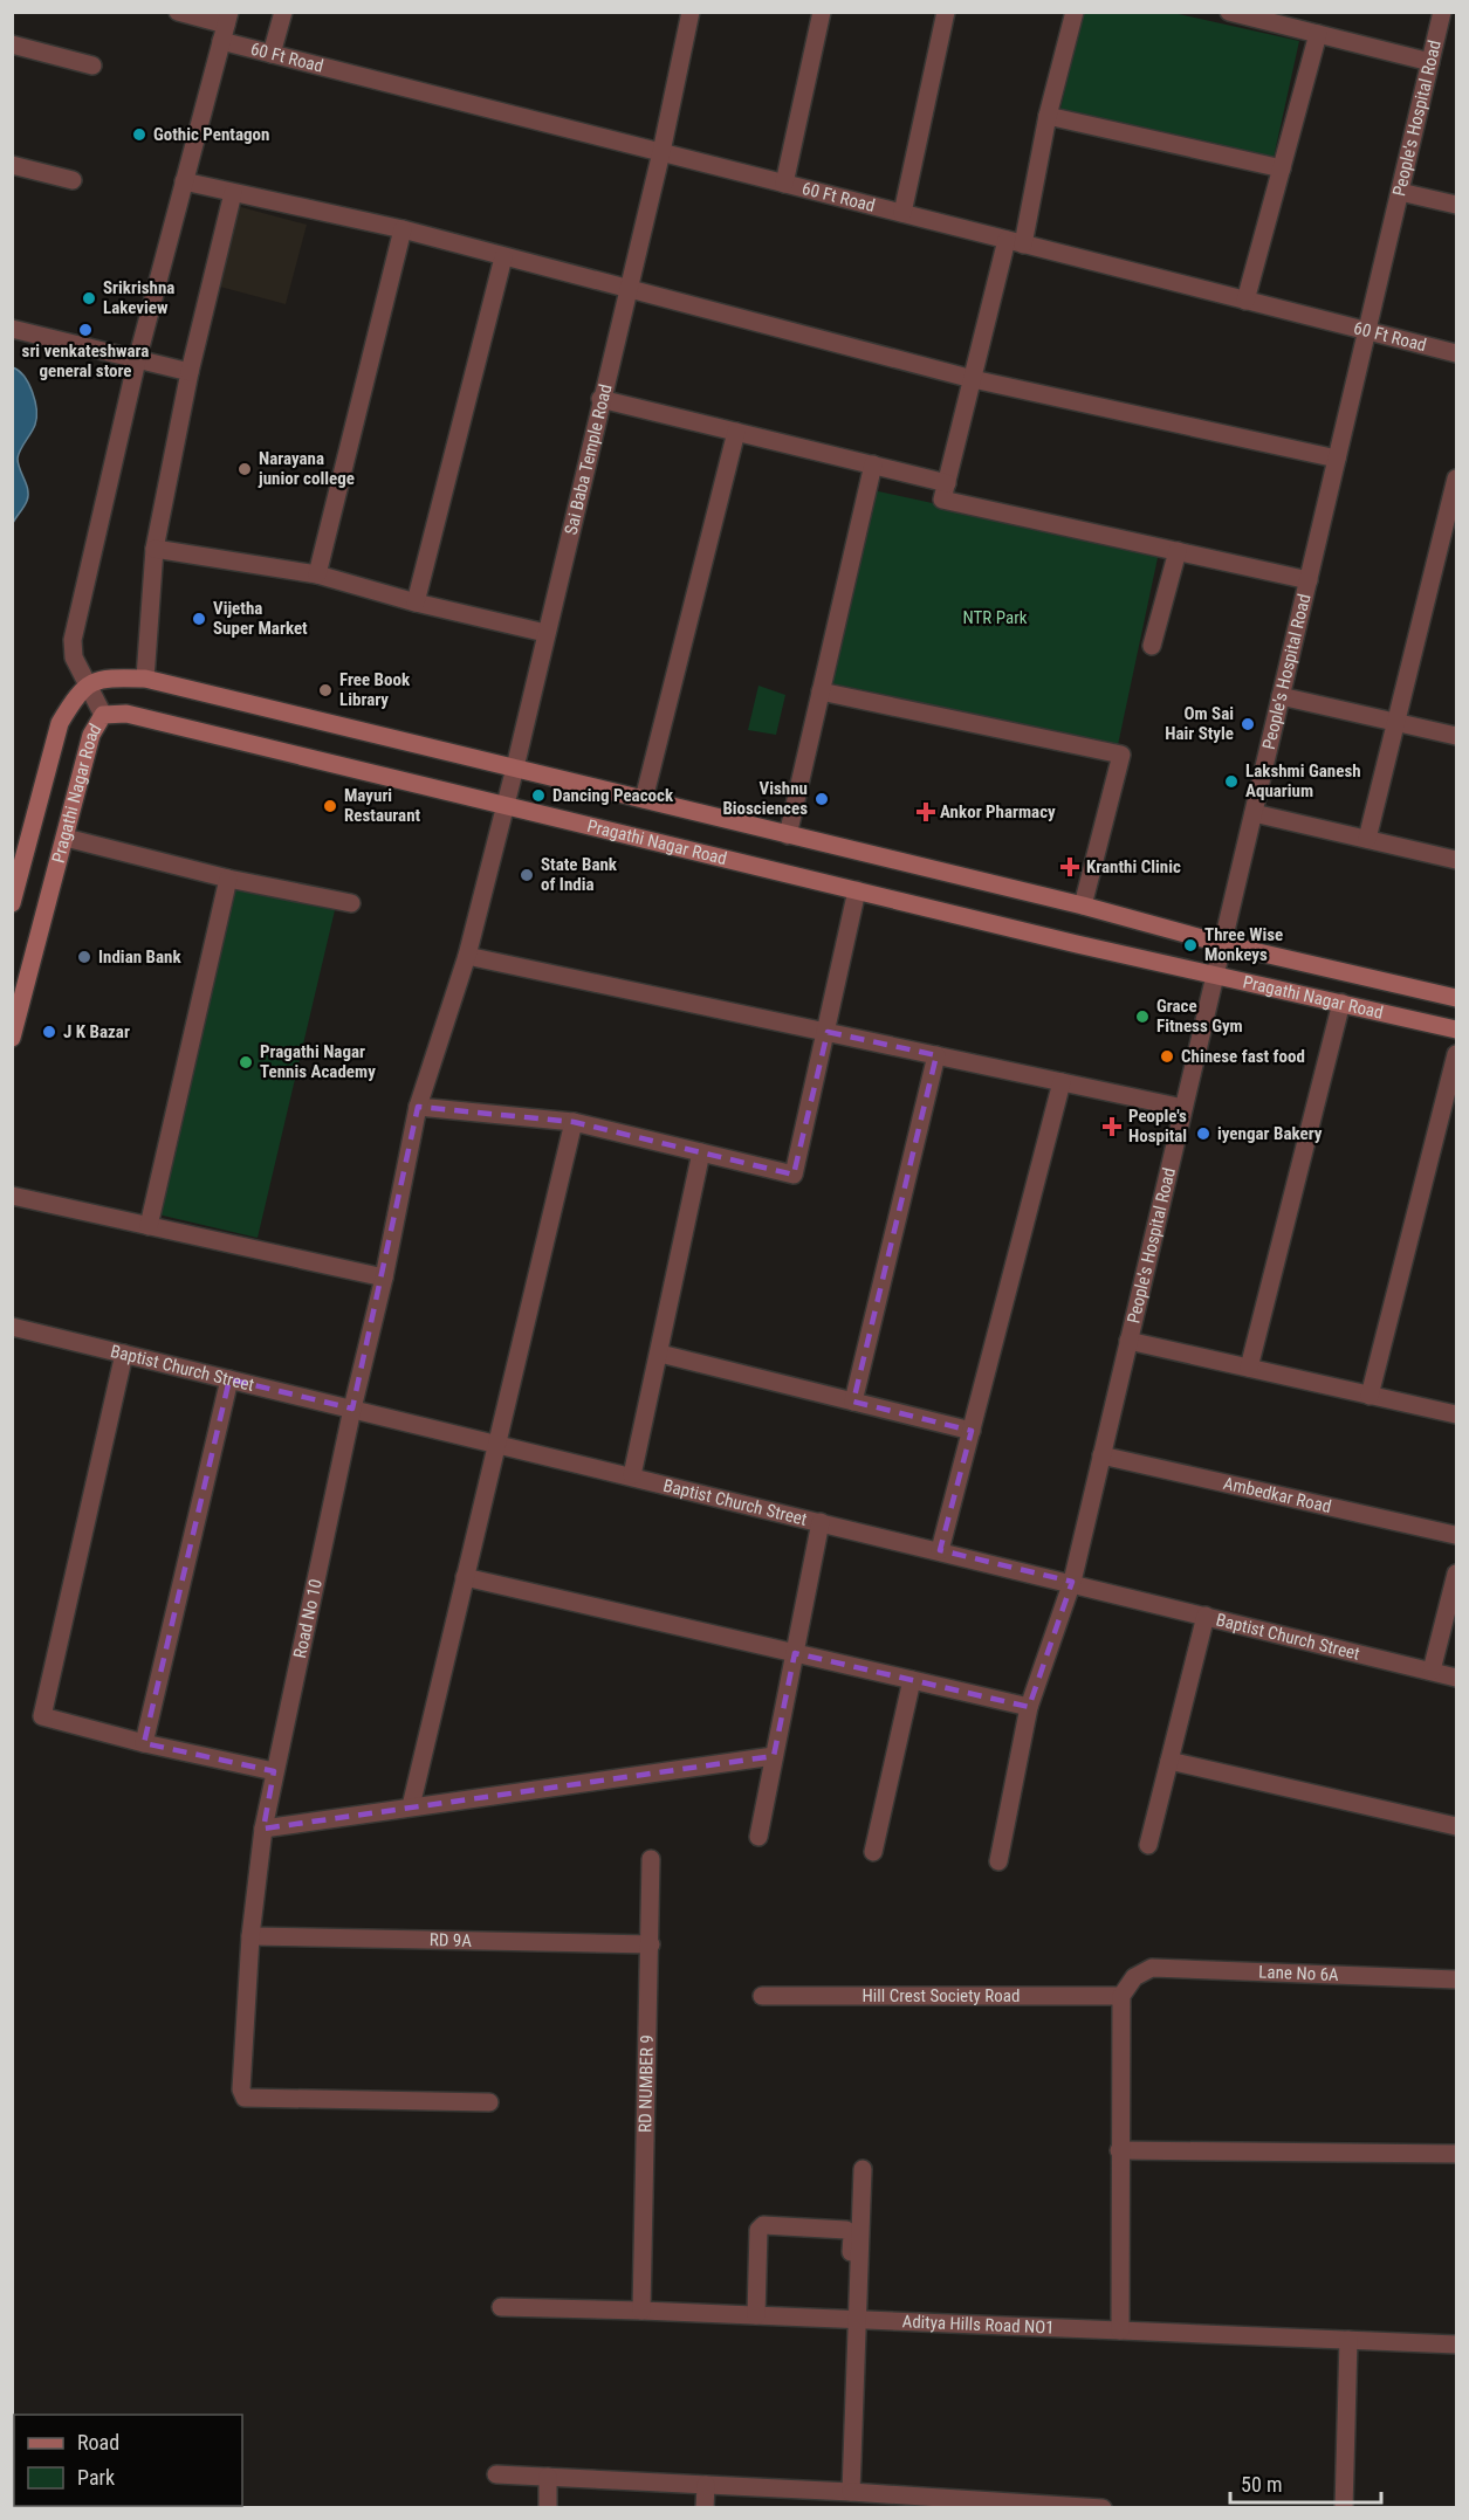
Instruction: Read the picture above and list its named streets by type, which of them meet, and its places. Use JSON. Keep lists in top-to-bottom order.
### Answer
{
  "streets": {
    "main road": ["Pragathi Nagar Road"],
    "street": [
      "60 Ft Road",
      "People's Hospital Road",
      "Sai Baba Temple Road",
      "Baptist Church Street",
      "Ambedkar Road",
      "Road No 10",
      "RD 9A",
      "Lane No 6A",
      "Hill Crest Society Road",
      "RD NUMBER 9",
      "Aditya Hills Road NO1"
    ]
  },
  "crossings": [
    ["60 Ft Road", "People's Hospital Road"],
    ["60 Ft Road", "Sai Baba Temple Road"],
    ["People's Hospital Road", "Pragathi Nagar Road"],
    ["People's Hospital Road", "Baptist Church Street"],
    ["People's Hospital Road", "Ambedkar Road"],
    ["Sai Baba Temple Road", "Pragathi Nagar Road"],
    ["Sai Baba Temple Road", "Road No 10"],
    ["Baptist Church Street", "Road No 10"],
    ["Road No 10", "RD 9A"],
    ["RD 9A", "RD NUMBER 9"],
    ["Lane No 6A", "Hill Crest Society Road"],
    ["RD NUMBER 9", "Aditya Hills Road NO1"]
  ],
  "parks": ["NTR Park"],
  "places": {
    "other": [
      "Gothic Pentagon",
      "Srikrishna Lakeview",
      "sri venkateshwara general store",
      "Narayana junior college",
      "Vijetha Super Market",
      "Free Book Library",
      "Om Sai Hair Style",
      "Lakshmi Ganesh Aquarium",
      "Dancing Peacock",
      "Vishnu Biosciences",
      "Mayuri Restaurant",
      "State Bank of India",
      "Three Wise Monkeys",
      "Indian Bank",
      "Grace Fitness Gym",
      "J K Bazar",
      "Chinese fast food",
      "Pragathi Nagar Tennis Academy",
      "iyengar Bakery"
    ],
    "health": ["Ankor Pharmacy", "Kranthi Clinic", "People's Hospital"]
  },
  "legend": ["Road", "Park"],
  "scale_bar": "50 m"
}
